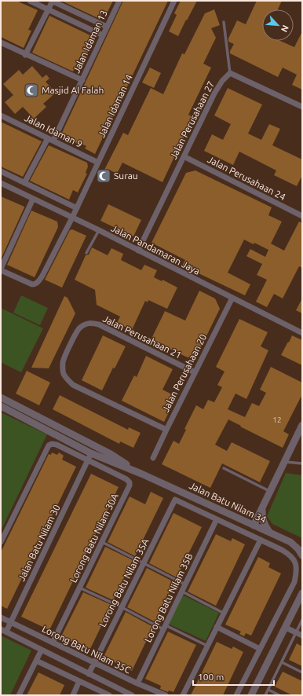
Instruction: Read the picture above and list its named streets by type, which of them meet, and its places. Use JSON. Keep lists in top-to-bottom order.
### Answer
{
  "streets": {
    "street": [
      "Jalan Idaman 13",
      "Jalan Idaman 14",
      "Jalan Perusahaan 27",
      "Jalan Idaman 9",
      "Jalan Perusahaan 24",
      "Jalan Pandamaran Jaya",
      "Jalan Perusahaan 21",
      "Jalan Perusahaan 20",
      "Jalan Batu Nilam 34",
      "Lorong Batu Nilam 30A",
      "Jalan Batu Nilam 30",
      "Lorong Batu Nilam 35A",
      "Lorong Batu Nilam 35B",
      "Lorong Batu Nilam 35C"
    ]
  },
  "crossings": [
    ["Jalan Idaman 13", "Jalan Idaman 9"],
    ["Jalan Idaman 14", "Jalan Idaman 9"],
    ["Jalan Idaman 14", "Jalan Pandamaran Jaya"],
    ["Jalan Perusahaan 27", "Jalan Perusahaan 24"],
    ["Jalan Perusahaan 27", "Jalan Pandamaran Jaya"],
    ["Jalan Pandamaran Jaya", "Jalan Perusahaan 20"],
    ["Jalan Perusahaan 21", "Jalan Perusahaan 20"],
    ["Jalan Batu Nilam 34", "Jalan Batu Nilam 30"],
    ["Lorong Batu Nilam 30A", "Jalan Batu Nilam 30"],
    ["Lorong Batu Nilam 30A", "Lorong Batu Nilam 35C"],
    ["Jalan Batu Nilam 30", "Lorong Batu Nilam 35C"],
    ["Lorong Batu Nilam 35A", "Lorong Batu Nilam 35B"],
    ["Lorong Batu Nilam 35A", "Lorong Batu Nilam 35C"],
    ["Lorong Batu Nilam 35B", "Lorong Batu Nilam 35C"]
  ],
  "places": {
    "mosque": ["Masjid Al Falah", "Surau"]
  },
  "house_numbers": ["12"],
  "scale_bar": "100 m",
  "north": "bottom right"
}
